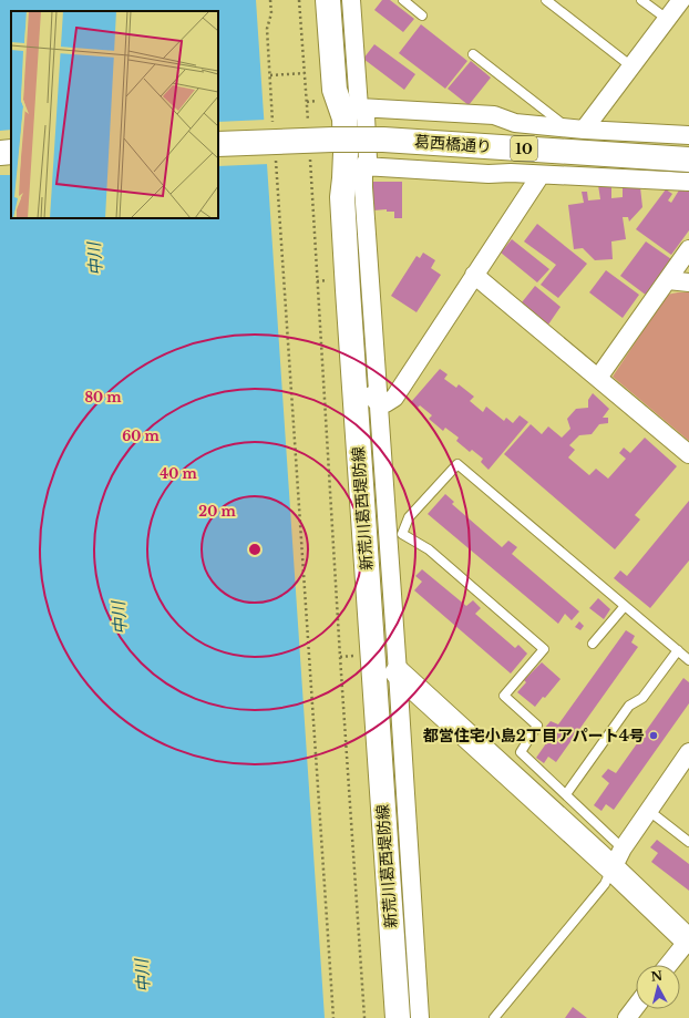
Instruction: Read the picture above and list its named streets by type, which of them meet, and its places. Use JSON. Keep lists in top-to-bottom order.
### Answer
{
  "streets": {
    "main road": ["葛西橋通り", "10", "新荒川葛西堤防線"]
  },
  "water": ["中川"],
  "places": ["都営住宅小島2丁目アパート4号"],
  "north": "top",
  "rings": [
    "80 m",
    "60 m",
    "40 m",
    "20 m"
  ]
}
